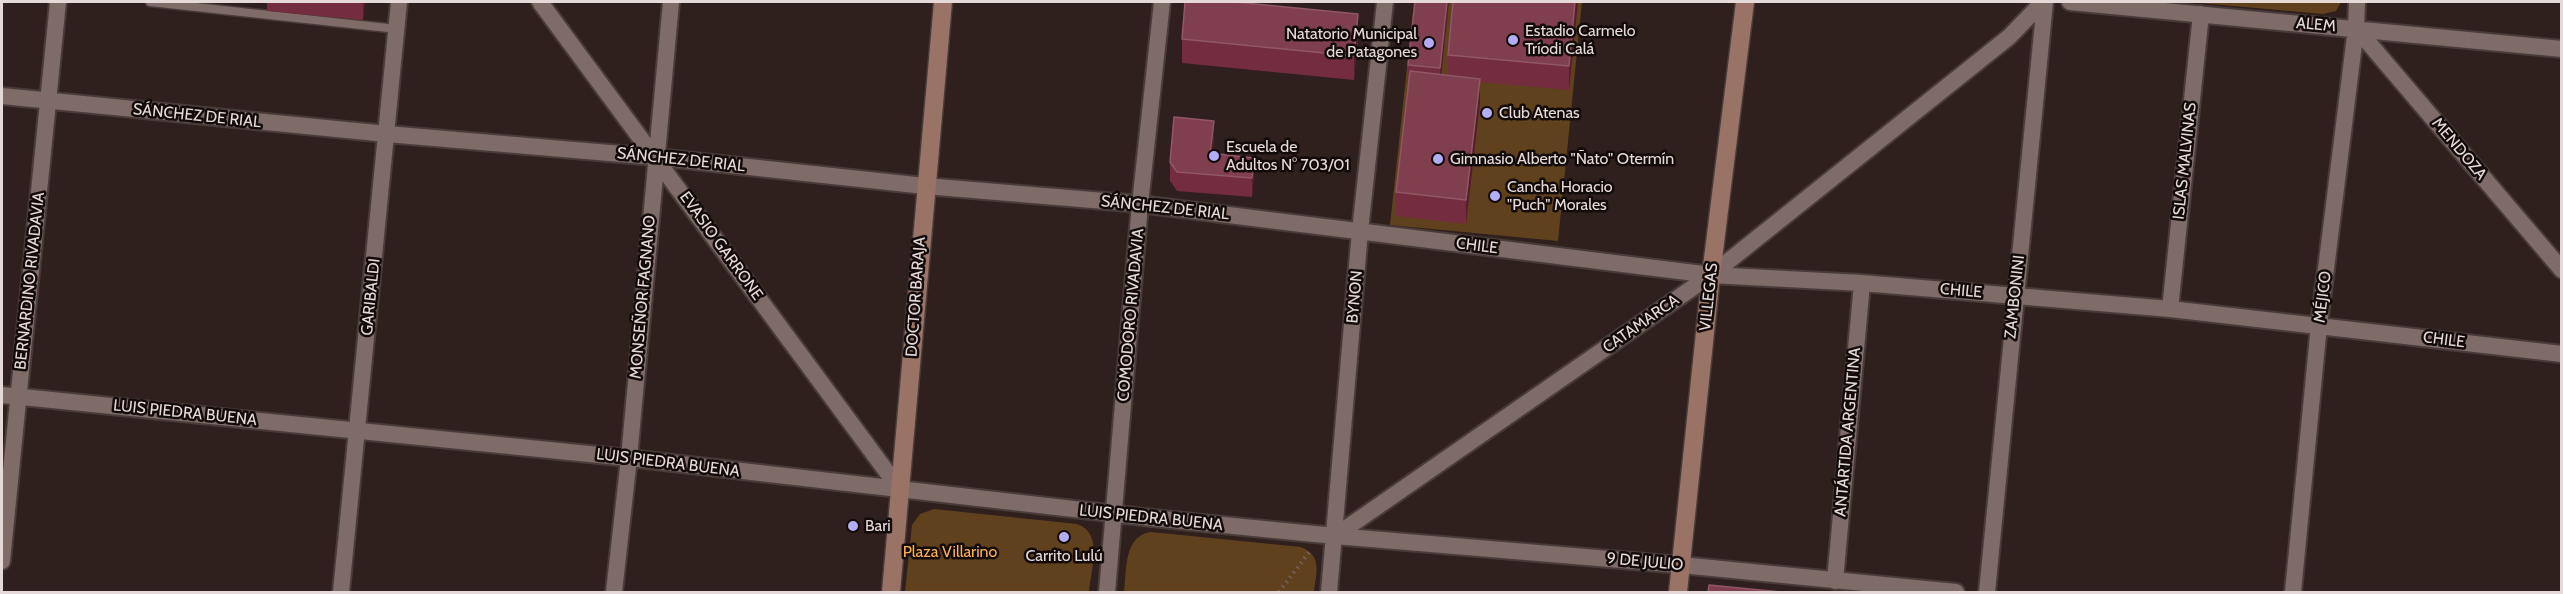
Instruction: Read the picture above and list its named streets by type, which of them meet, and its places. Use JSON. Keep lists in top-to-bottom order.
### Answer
{
  "streets": {
    "street": [
      "ALEM",
      "SÁNCHEZ DE RIAL",
      "MENDOZA",
      "ISLAS MALVINAS",
      "EVASIO GARRONE",
      "CHILE",
      "BERNARDINO RIVADAVIA",
      "GARIBALDI",
      "MONSEÑOR FAGNANO",
      "DOCTOR BARAJA",
      "BYNON",
      "VILLEGAS",
      "ZAMBONINI",
      "MÉJICO",
      "COMODORO RIVADAVIA",
      "CATAMARCA",
      "LUIS PIEDRA BUENA",
      "ANTÁRTIDA ARGENTINA",
      "9 DE JULIO"
    ]
  },
  "crossings": [
    ["ALEM", "MENDOZA"],
    ["ALEM", "ISLAS MALVINAS"],
    ["ALEM", "MÉJICO"],
    ["SÁNCHEZ DE RIAL", "EVASIO GARRONE"],
    ["SÁNCHEZ DE RIAL", "CHILE"],
    ["SÁNCHEZ DE RIAL", "BERNARDINO RIVADAVIA"],
    ["SÁNCHEZ DE RIAL", "GARIBALDI"],
    ["SÁNCHEZ DE RIAL", "MONSEÑOR FAGNANO"],
    ["SÁNCHEZ DE RIAL", "DOCTOR BARAJA"],
    ["SÁNCHEZ DE RIAL", "BYNON"],
    ["SÁNCHEZ DE RIAL", "COMODORO RIVADAVIA"],
    ["MENDOZA", "MÉJICO"],
    ["ISLAS MALVINAS", "CHILE"],
    ["EVASIO GARRONE", "MONSEÑOR FAGNANO"],
    ["EVASIO GARRONE", "DOCTOR BARAJA"],
    ["EVASIO GARRONE", "LUIS PIEDRA BUENA"],
    ["CHILE", "BYNON"],
    ["CHILE", "VILLEGAS"],
    ["CHILE", "ZAMBONINI"],
    ["CHILE", "MÉJICO"],
    ["CHILE", "CATAMARCA"],
    ["CHILE", "ANTÁRTIDA ARGENTINA"],
    ["BERNARDINO RIVADAVIA", "LUIS PIEDRA BUENA"],
    ["GARIBALDI", "LUIS PIEDRA BUENA"],
    ["MONSEÑOR FAGNANO", "LUIS PIEDRA BUENA"],
    ["DOCTOR BARAJA", "LUIS PIEDRA BUENA"],
    ["BYNON", "CATAMARCA"],
    ["BYNON", "LUIS PIEDRA BUENA"],
    ["BYNON", "9 DE JULIO"],
    ["VILLEGAS", "CATAMARCA"],
    ["VILLEGAS", "9 DE JULIO"],
    ["ZAMBONINI", "CATAMARCA"],
    ["COMODORO RIVADAVIA", "LUIS PIEDRA BUENA"],
    ["CATAMARCA", "LUIS PIEDRA BUENA"],
    ["CATAMARCA", "9 DE JULIO"],
    ["LUIS PIEDRA BUENA", "9 DE JULIO"],
    ["ANTÁRTIDA ARGENTINA", "9 DE JULIO"]
  ],
  "parks": ["Plaza Villarino"],
  "places": [
    "Estadio Carmelo Tríodi Calá",
    "Natatorio Municipal de Patagones",
    "Club Atenas",
    "Escuela de Adultos N° 703/01",
    "Gimnasio Alberto \"Ñato\" Otermín",
    "Cancha Horacio \"Puch\" Morales",
    "Bari",
    "Carrito Lulú"
  ]
}
